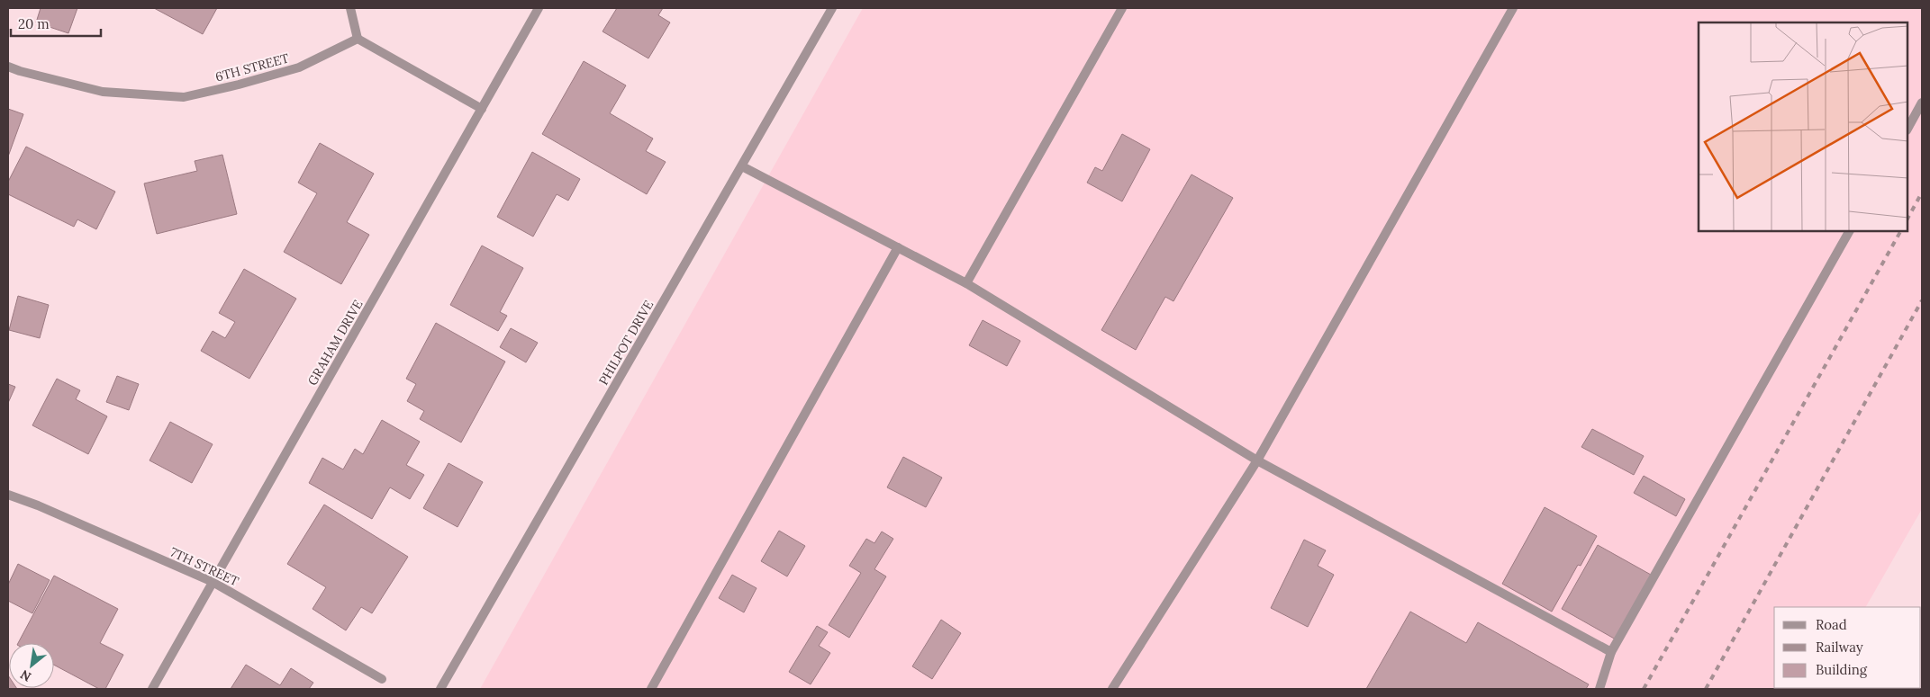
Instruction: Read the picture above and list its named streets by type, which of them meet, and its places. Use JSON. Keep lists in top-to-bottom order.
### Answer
{
  "streets": {
    "street": [
      "6TH STREET",
      "GRAHAM DRIVE",
      "PHILPOT DRIVE",
      "7TH STREET"
    ]
  },
  "crossings": [
    ["GRAHAM DRIVE", "7TH STREET"]
  ],
  "legend": ["Road", "Railway", "Building"],
  "scale_bar": "20 m",
  "north": "bottom left"
}
